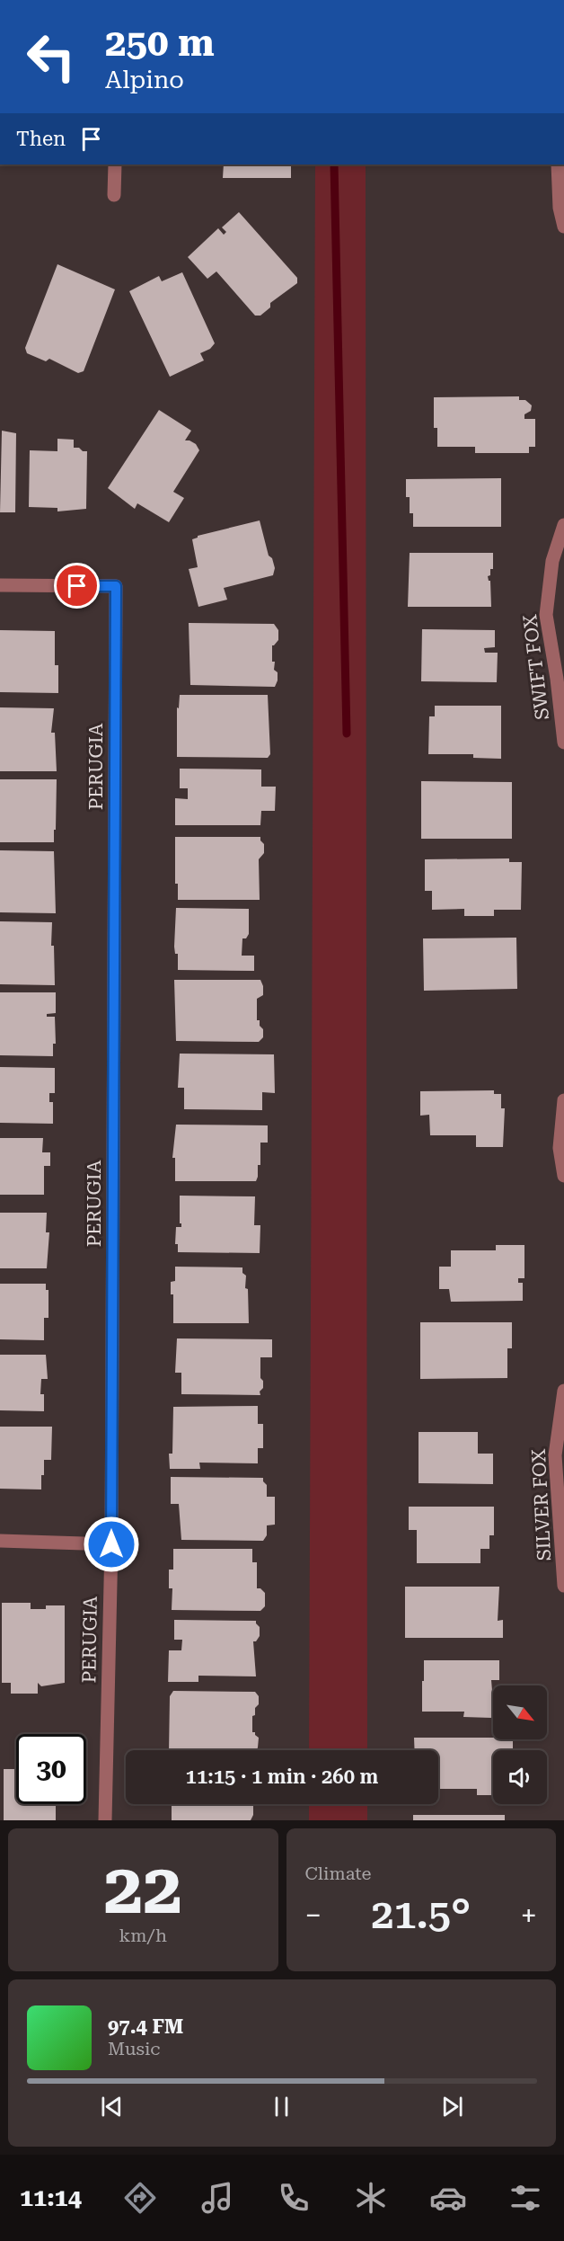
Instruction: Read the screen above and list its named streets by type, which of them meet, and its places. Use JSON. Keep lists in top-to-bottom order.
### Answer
{
  "streets": {
    "street": ["SWIFT FOX", "PERUGIA", "SILVER FOX"]
  },
  "north": "bottom right",
  "page": {
    "turn": ["250 m", "Alpino"],
    "then": "Then",
    "limit": "30",
    "trip": "11:15 · 1 min · 260 m",
    "tile": [
      ["22", "km/h"],
      "Climate"
    ],
    "heat": ["−", "21.5°", "+"],
    "song": ["97.4 FM", "Music"],
    "tabs": "11:14"
  }
}
